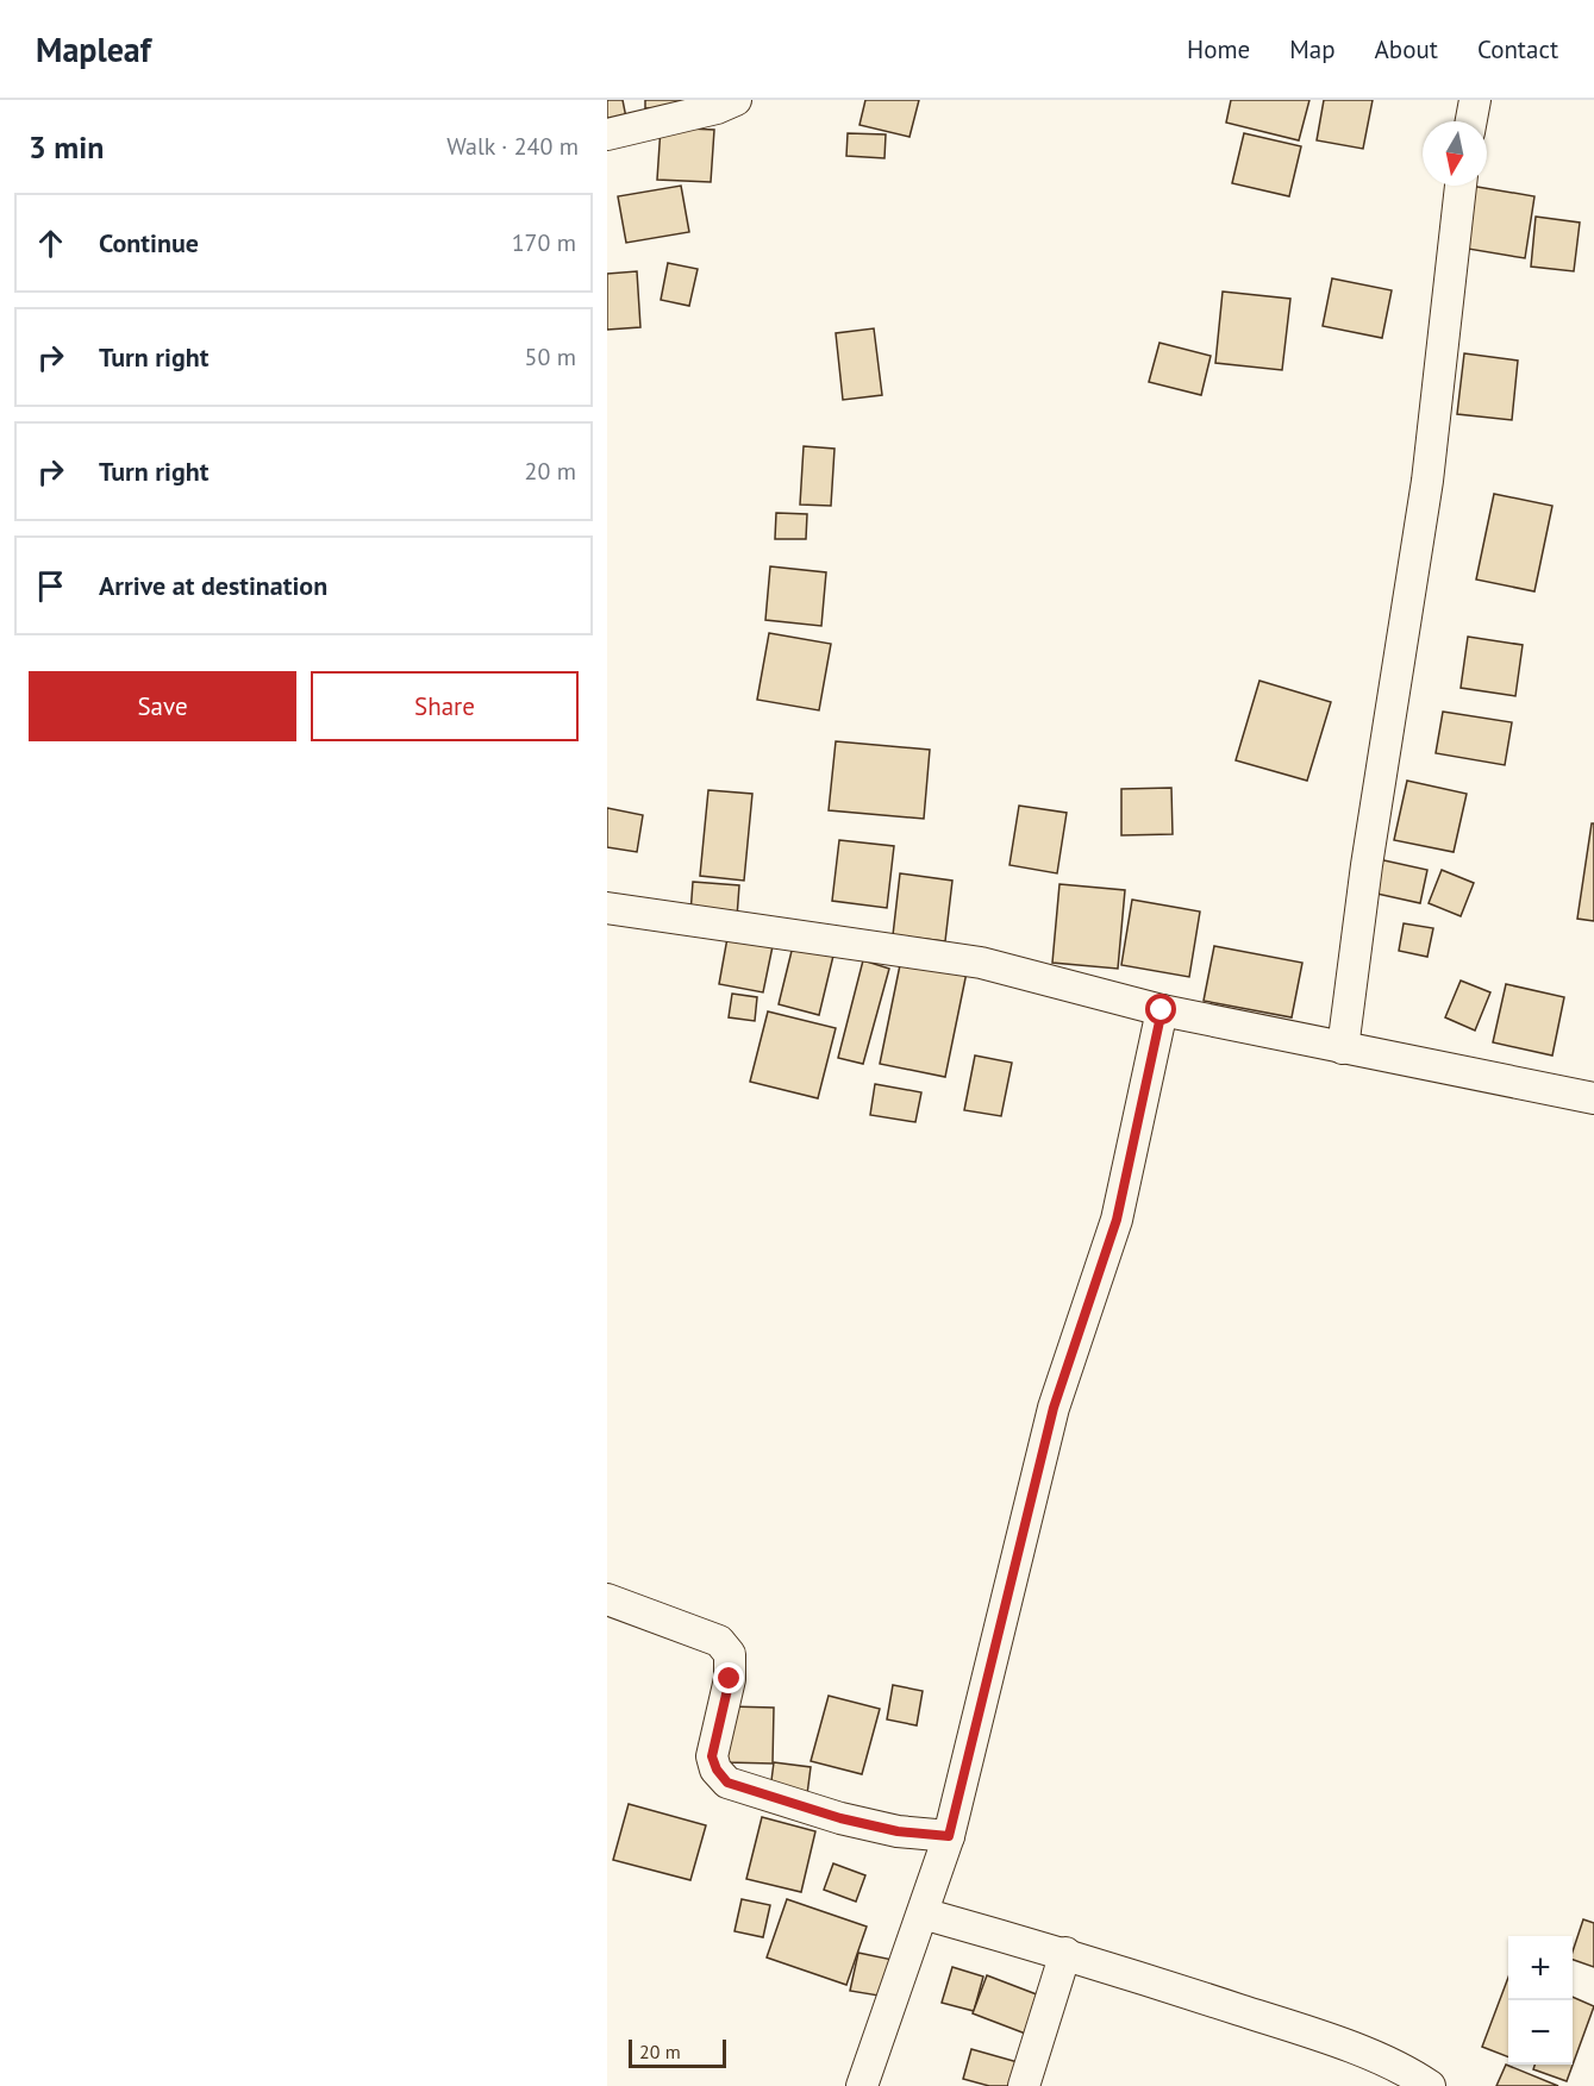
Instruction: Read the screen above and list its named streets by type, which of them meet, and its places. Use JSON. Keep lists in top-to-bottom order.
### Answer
{
  "scale_bar": "20 m",
  "north": "bottom",
  "page": {
    "header": "Mapleaf",
    "nav": [
      "Home",
      "Map",
      "About",
      "Contact"
    ],
    "heading": ["3 min", "Walk · 240 m"],
    "list": [
      ["Continue", "170 m"],
      ["Turn right", "50 m"],
      ["Turn right", "20 m"],
      "Arrive at destination"
    ],
    "buttons": ["Save", "Share"],
    "map_buttons": ["+", "−"],
    "scale": "20 m"
  }
}
